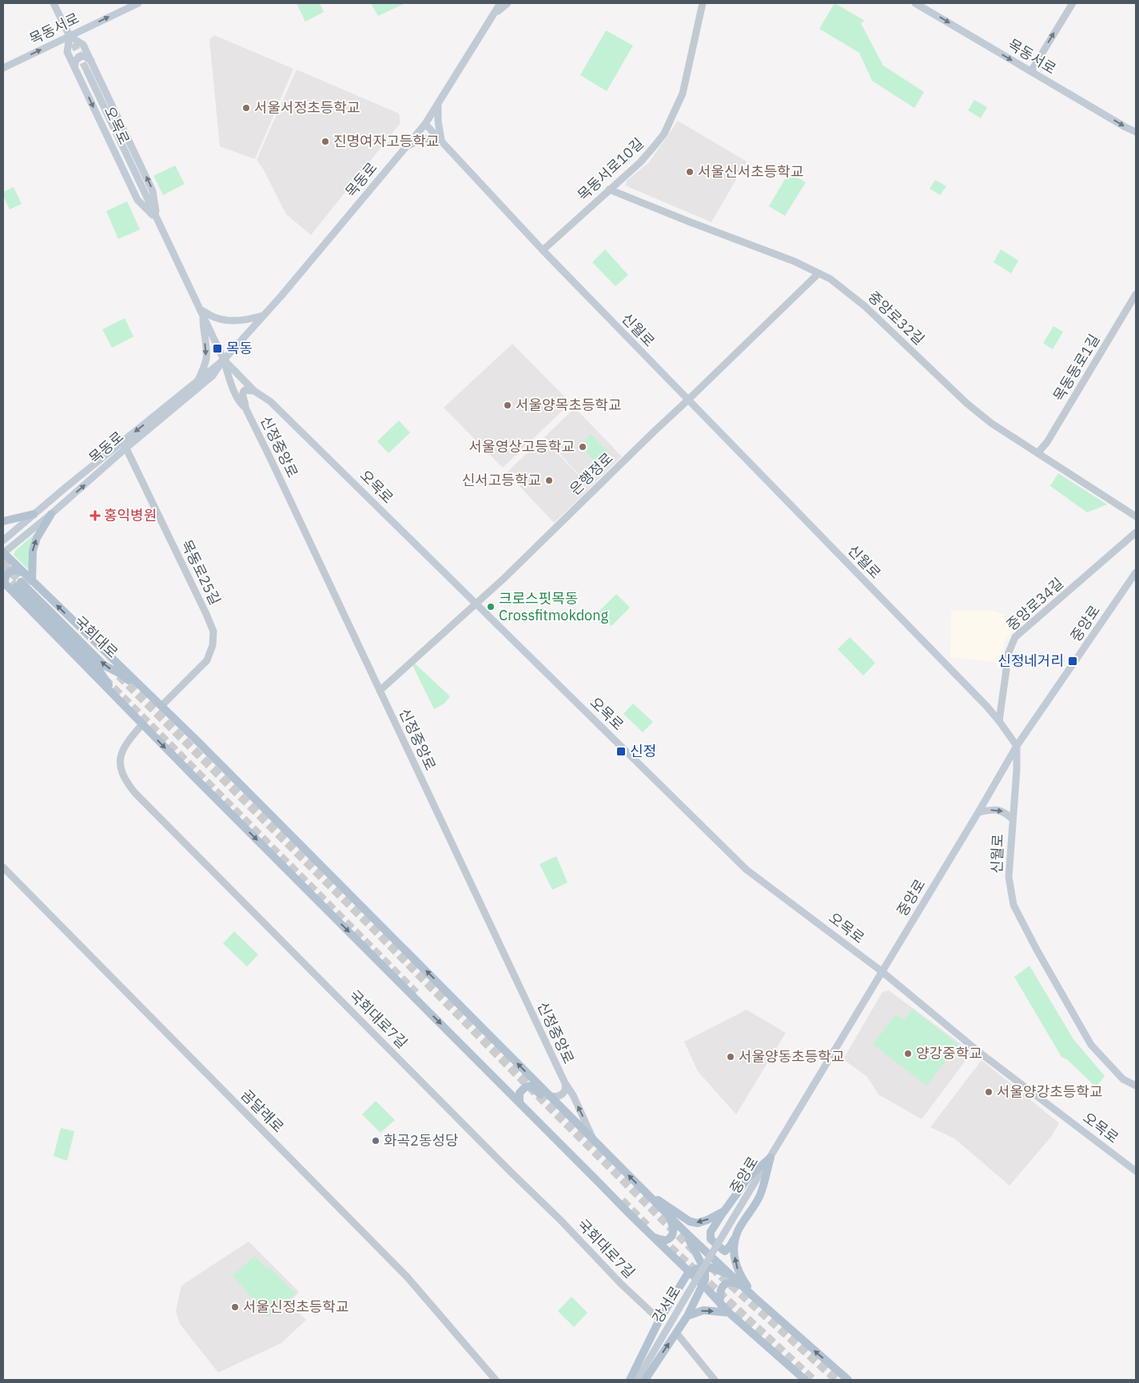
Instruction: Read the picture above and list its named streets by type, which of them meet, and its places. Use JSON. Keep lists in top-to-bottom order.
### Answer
{
  "streets": {
    "main road": [
      "목동서로",
      "오목로",
      "목동로",
      "신월로",
      "중앙로",
      "국회대로",
      "강서로"
    ],
    "street": [
      "목동서로10길",
      "중앙로32길",
      "목동동로1길",
      "신정중앙로",
      "은행정로",
      "목동로25길",
      "중앙로34길",
      "국회대로7길",
      "곰달래로"
    ]
  },
  "crossings": [
    ["목동서로", "오목로"],
    ["오목로", "목동로"],
    ["오목로", "신정중앙로"],
    ["오목로", "은행정로"],
    ["오목로", "중앙로"],
    ["목동서로10길", "중앙로32길"],
    ["목동서로10길", "신월로"],
    ["목동로", "신월로"],
    ["목동로", "신정중앙로"],
    ["목동로", "목동로25길"],
    ["중앙로32길", "목동동로1길"],
    ["중앙로32길", "은행정로"],
    ["신월로", "은행정로"],
    ["신월로", "중앙로34길"],
    ["신월로", "중앙로"],
    ["신정중앙로", "은행정로"],
    ["목동로25길", "국회대로"],
    ["중앙로", "강서로"],
    ["국회대로", "국회대로7길"]
  ],
  "one_way": ["목동서로"],
  "places": {
    "other": [
      "서울서정초등학교",
      "진명여자고등학교",
      "서울신서초등학교",
      "서울양목초등학교",
      "서울영상고등학교",
      "신서고등학교",
      "크로스핏목동 Crossfitmokdong",
      "양강중학교",
      "서울양동초등학교",
      "서울양강초등학교",
      "화곡2동성당",
      "서울신정초등학교"
    ],
    "transit": ["목동", "신정네거리", "신정"],
    "health": ["홍익병원"]
  }
}
